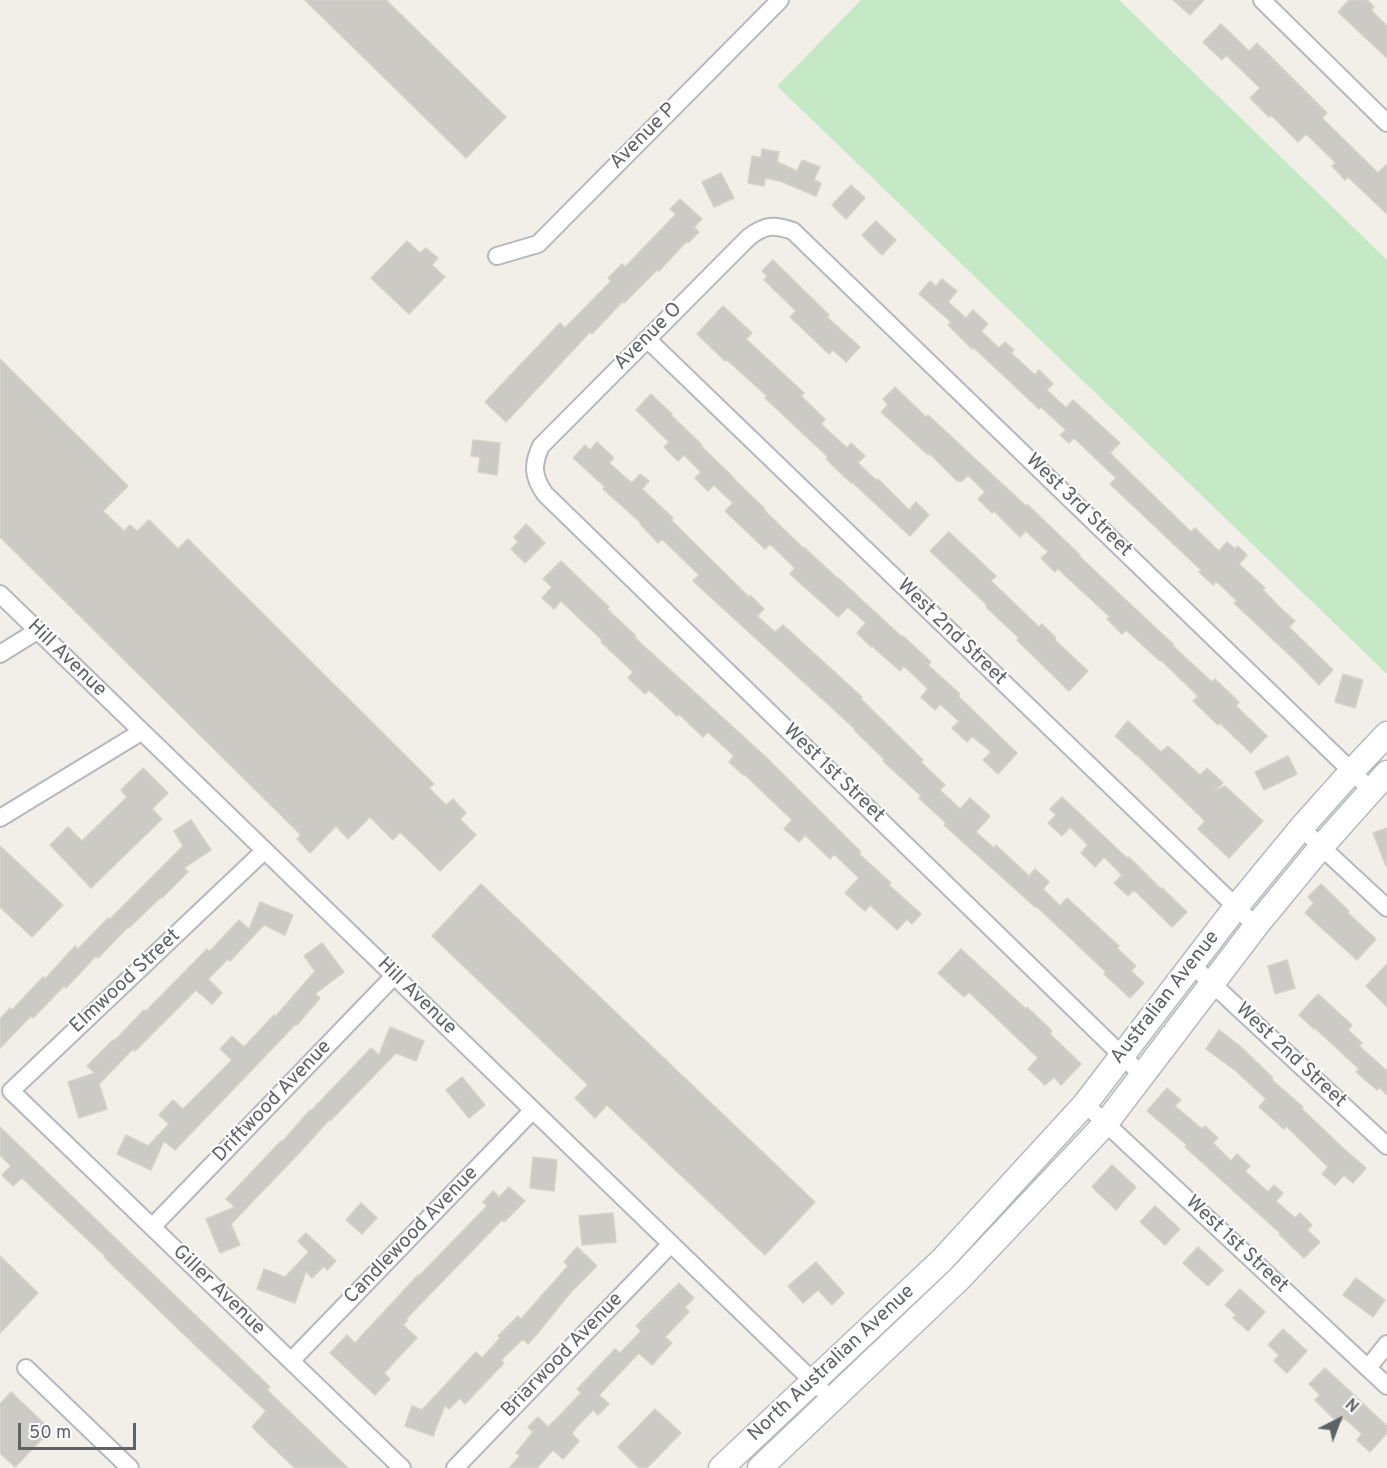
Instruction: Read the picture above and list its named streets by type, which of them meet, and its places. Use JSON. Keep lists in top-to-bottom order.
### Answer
{
  "streets": {
    "main road": ["Australian Avenue", "North Australian Avenue"],
    "street": [
      "Avenue P",
      "Avenue O",
      "West 3rd Street",
      "West 2nd Street",
      "Hill Avenue",
      "West 1st Street",
      "Elmwood Street",
      "Driftwood Avenue",
      "Candlewood Avenue",
      "Giller Avenue",
      "Briarwood Avenue"
    ]
  },
  "crossings": [
    ["Avenue O", "West 3rd Street"],
    ["Avenue O", "West 2nd Street"],
    ["Avenue O", "West 1st Street"],
    ["West 3rd Street", "Australian Avenue"],
    ["West 2nd Street", "Australian Avenue"],
    ["Hill Avenue", "Elmwood Street"],
    ["Hill Avenue", "Driftwood Avenue"],
    ["Hill Avenue", "Candlewood Avenue"],
    ["Hill Avenue", "Briarwood Avenue"],
    ["Hill Avenue", "North Australian Avenue"],
    ["West 1st Street", "Australian Avenue"],
    ["Elmwood Street", "Giller Avenue"],
    ["Australian Avenue", "North Australian Avenue"],
    ["Driftwood Avenue", "Giller Avenue"],
    ["Candlewood Avenue", "Giller Avenue"]
  ],
  "scale_bar": "50 m",
  "north": "top right"
}
